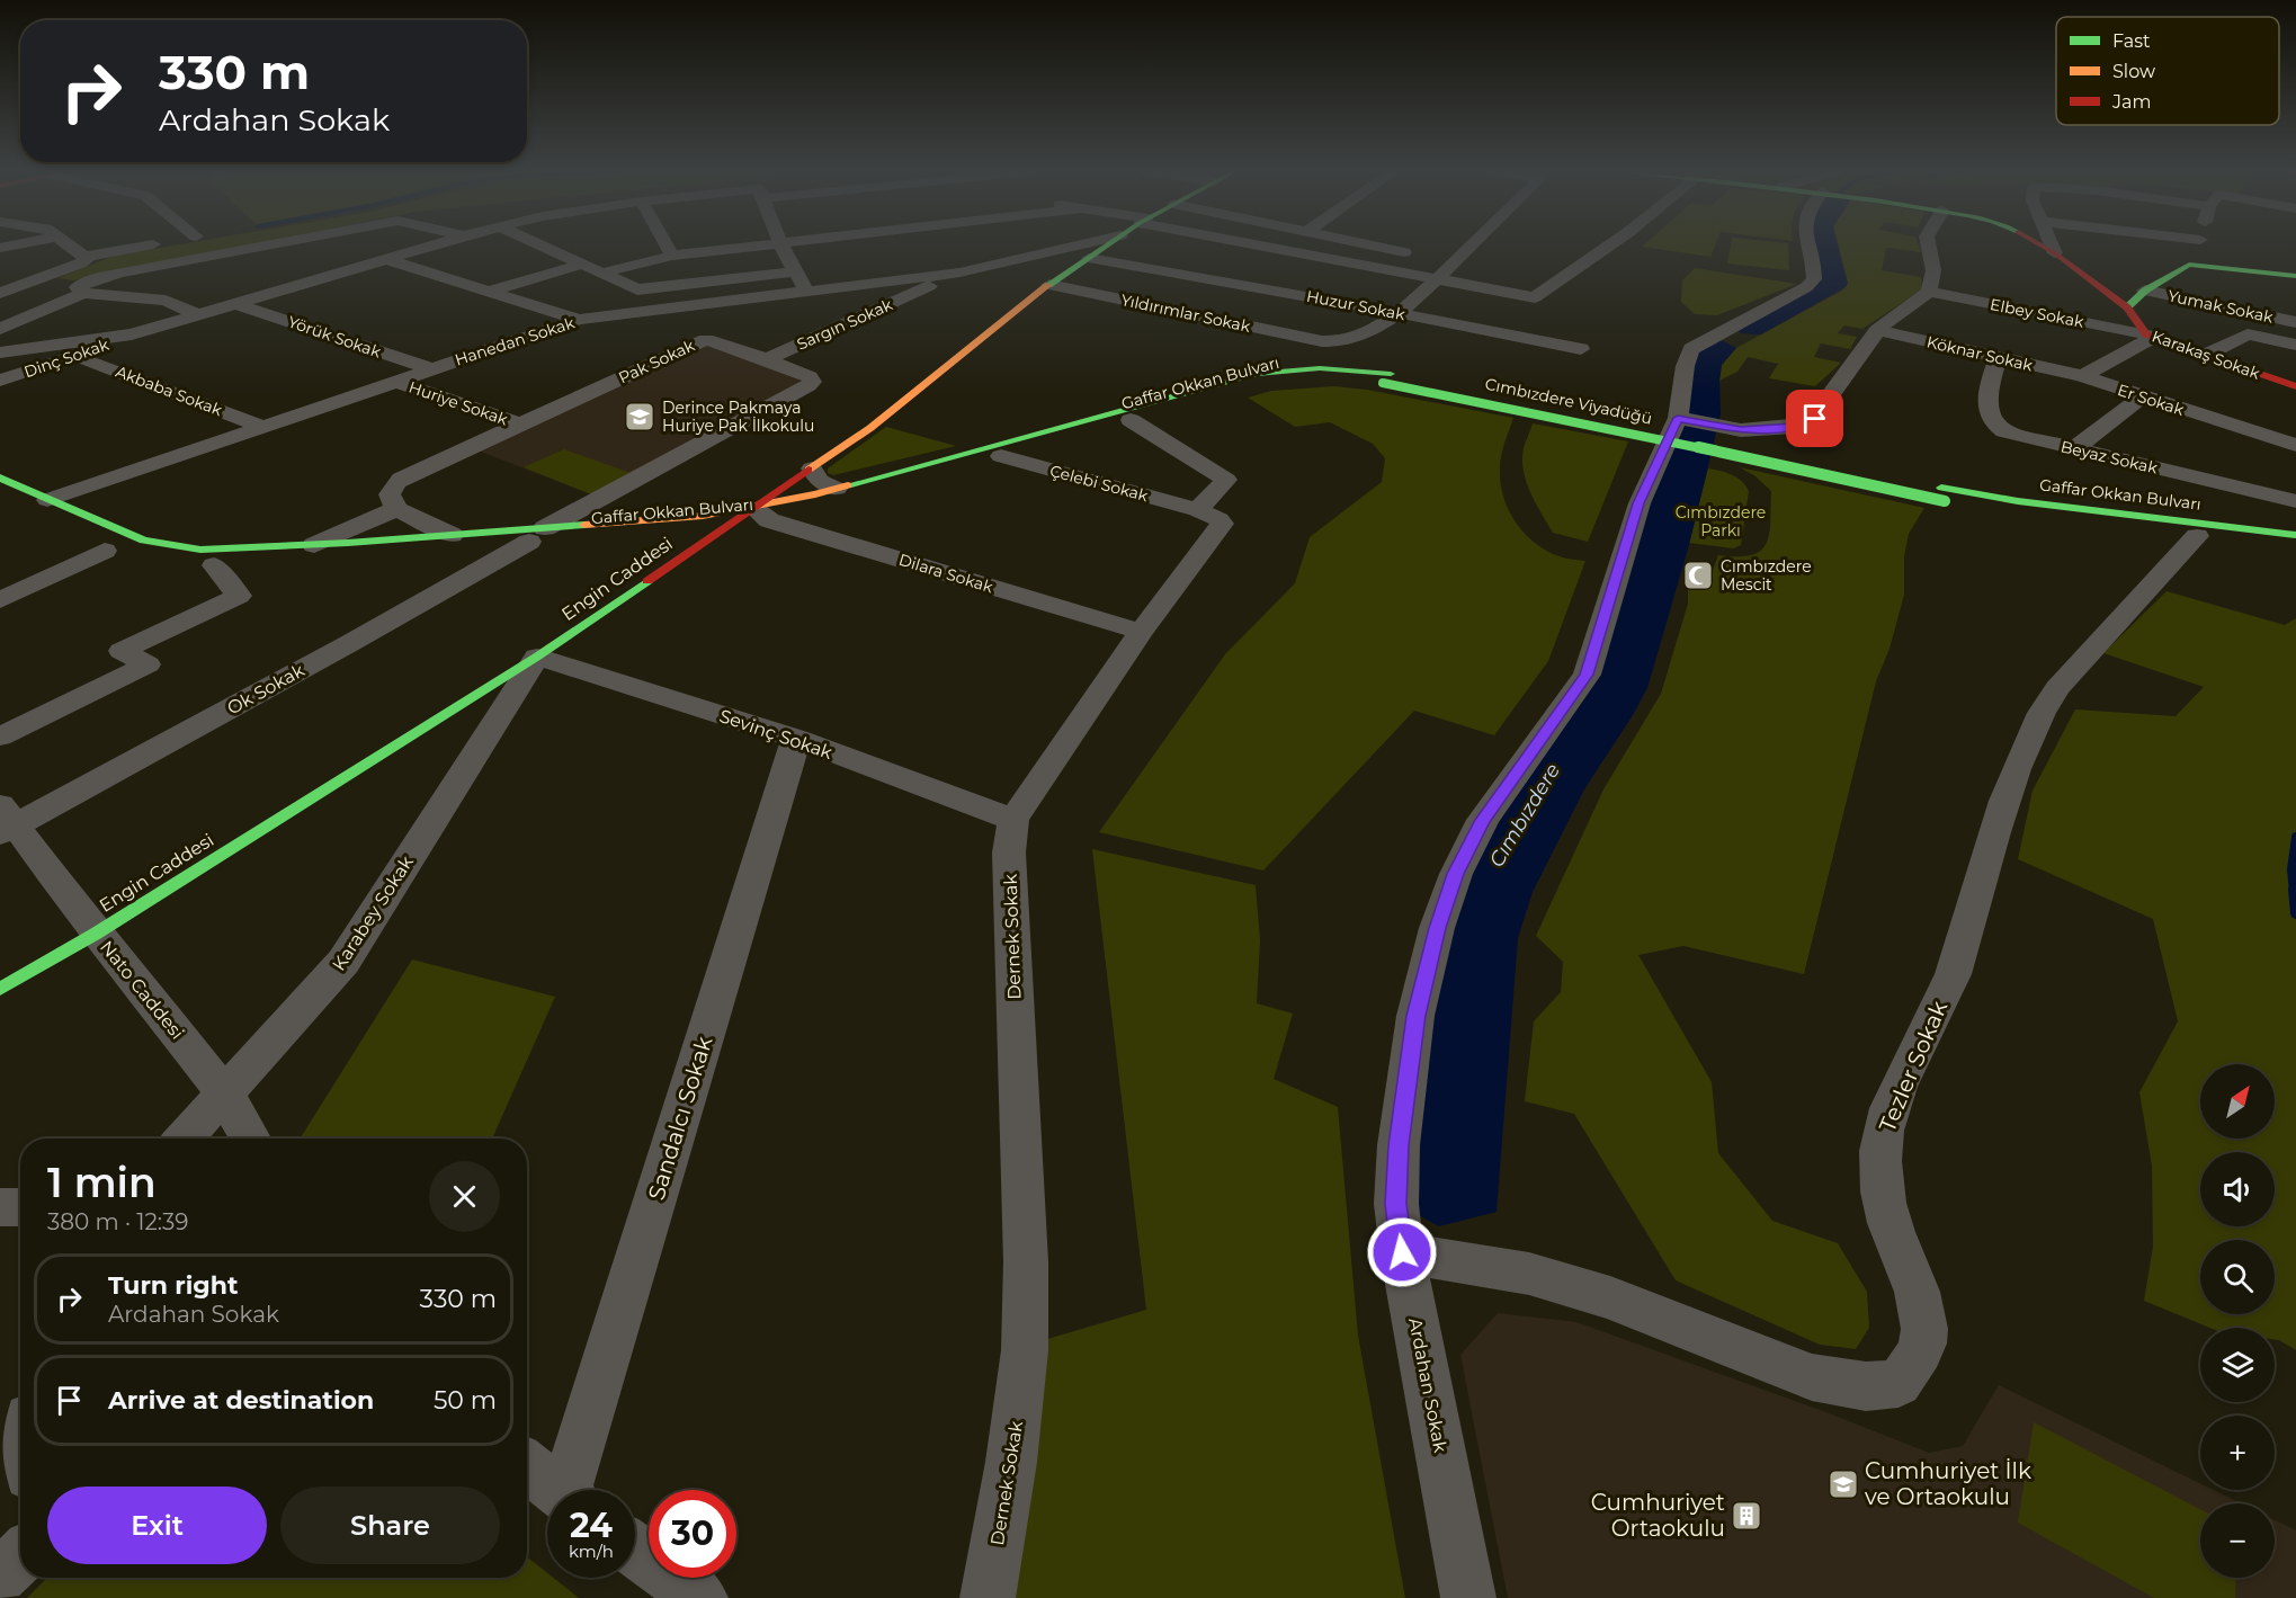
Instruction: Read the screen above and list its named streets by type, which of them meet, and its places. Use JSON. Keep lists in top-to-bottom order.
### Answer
{
  "streets": {
    "main road": [
      "Karakaş Sokak",
      "Gaffar Okkan Bulvarı",
      "Cımbızdere Viyadüğü",
      "Engin Caddesi"
    ],
    "street": [
      "Huzur Sokak",
      "Yumak Sokak",
      "Yıldırımlar Sokak",
      "Elbey Sokak",
      "Sargın Sokak",
      "Yörük Sokak",
      "Hanedan Sokak",
      "Köknar Sokak",
      "Dinç Sokak",
      "Pak Sokak",
      "Akbaba Sokak",
      "Er Sokak",
      "Huriye Sokak",
      "Beyaz Sokak",
      "Çelebi Sokak",
      "Dilara Sokak",
      "Ok Sokak",
      "Sevinç Sokak",
      "Karabey Sokak",
      "Dernek Sokak",
      "Nato Caddesi",
      "Tezler Sokak",
      "Sandalcı Sokak",
      "Ardahan Sokak"
    ]
  },
  "crossings": [
    ["Huzur Sokak", "Engin Caddesi"],
    ["Yıldırımlar Sokak", "Engin Caddesi"],
    ["Elbey Sokak", "Karakaş Sokak"],
    ["Elbey Sokak", "Er Sokak"],
    ["Sargın Sokak", "Hanedan Sokak"],
    ["Sargın Sokak", "Pak Sokak"],
    ["Yörük Sokak", "Hanedan Sokak"],
    ["Hanedan Sokak", "Gaffar Okkan Bulvarı"],
    ["Hanedan Sokak", "Akbaba Sokak"],
    ["Hanedan Sokak", "Huriye Sokak"],
    ["Köknar Sokak", "Er Sokak"],
    ["Köknar Sokak", "Beyaz Sokak"],
    ["Karakaş Sokak", "Er Sokak"],
    ["Dinç Sokak", "Akbaba Sokak"],
    ["Pak Sokak", "Huriye Sokak"],
    ["Pak Sokak", "Ok Sokak"],
    ["Gaffar Okkan Bulvarı", "Cımbızdere Viyadüğü"],
    ["Gaffar Okkan Bulvarı", "Çelebi Sokak"],
    ["Gaffar Okkan Bulvarı", "Dilara Sokak"],
    ["Gaffar Okkan Bulvarı", "Engin Caddesi"],
    ["Gaffar Okkan Bulvarı", "Ok Sokak"],
    ["Gaffar Okkan Bulvarı", "Tezler Sokak"],
    ["Çelebi Sokak", "Dernek Sokak"],
    ["Dilara Sokak", "Engin Caddesi"],
    ["Dilara Sokak", "Dernek Sokak"],
    ["Engin Caddesi", "Sevinç Sokak"],
    ["Engin Caddesi", "Karabey Sokak"],
    ["Engin Caddesi", "Nato Caddesi"],
    ["Ok Sokak", "Nato Caddesi"],
    ["Sevinç Sokak", "Karabey Sokak"],
    ["Sevinç Sokak", "Dernek Sokak"],
    ["Sevinç Sokak", "Sandalcı Sokak"],
    ["Karabey Sokak", "Nato Caddesi"],
    ["Tezler Sokak", "Ardahan Sokak"]
  ],
  "water": ["Cımbızdere"],
  "parks": ["Cımbızdere Parkı"],
  "places": {
    "school or university": ["Derince Pakmaya Huriye Pak İlkokulu", "Cumhuriyet İlk ve Ortaokulu"],
    "mosque": ["Cımbızdere Mescit"],
    "building": ["Cumhuriyet Ortaokulu"]
  },
  "legend": ["Fast", "Slow", "Jam"],
  "north": "top right",
  "page": {
    "turn": ["330 m", "Ardahan Sokak"],
    "map_buttons": ["+", "−"],
    "heading": ["1 min", "380 m · 12:39"],
    "list": [
      {
        "name": "Turn right",
        "note": "Ardahan Sokak",
        "value": "330 m"
      },
      {
        "name": "Arrive at destination",
        "value": "50 m"
      }
    ],
    "buttons": ["Exit", "Share"],
    "speed": "24 km/h",
    "limit": "30"
  }
}
